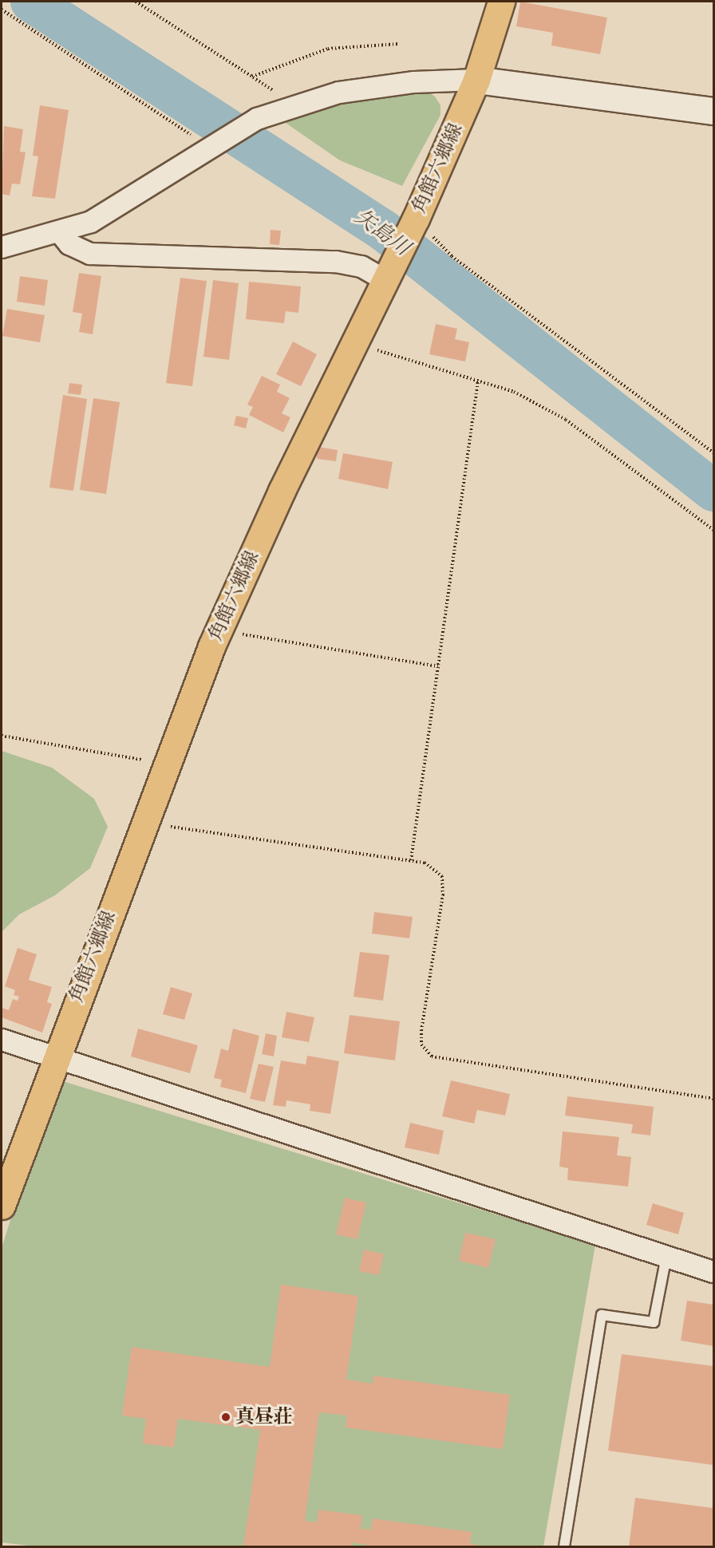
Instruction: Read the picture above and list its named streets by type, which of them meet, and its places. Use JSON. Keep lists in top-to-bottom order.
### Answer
{
  "streets": {
    "main road": ["角館六郷線"]
  },
  "water": ["矢島川"],
  "places": ["真昼荘"]
}
